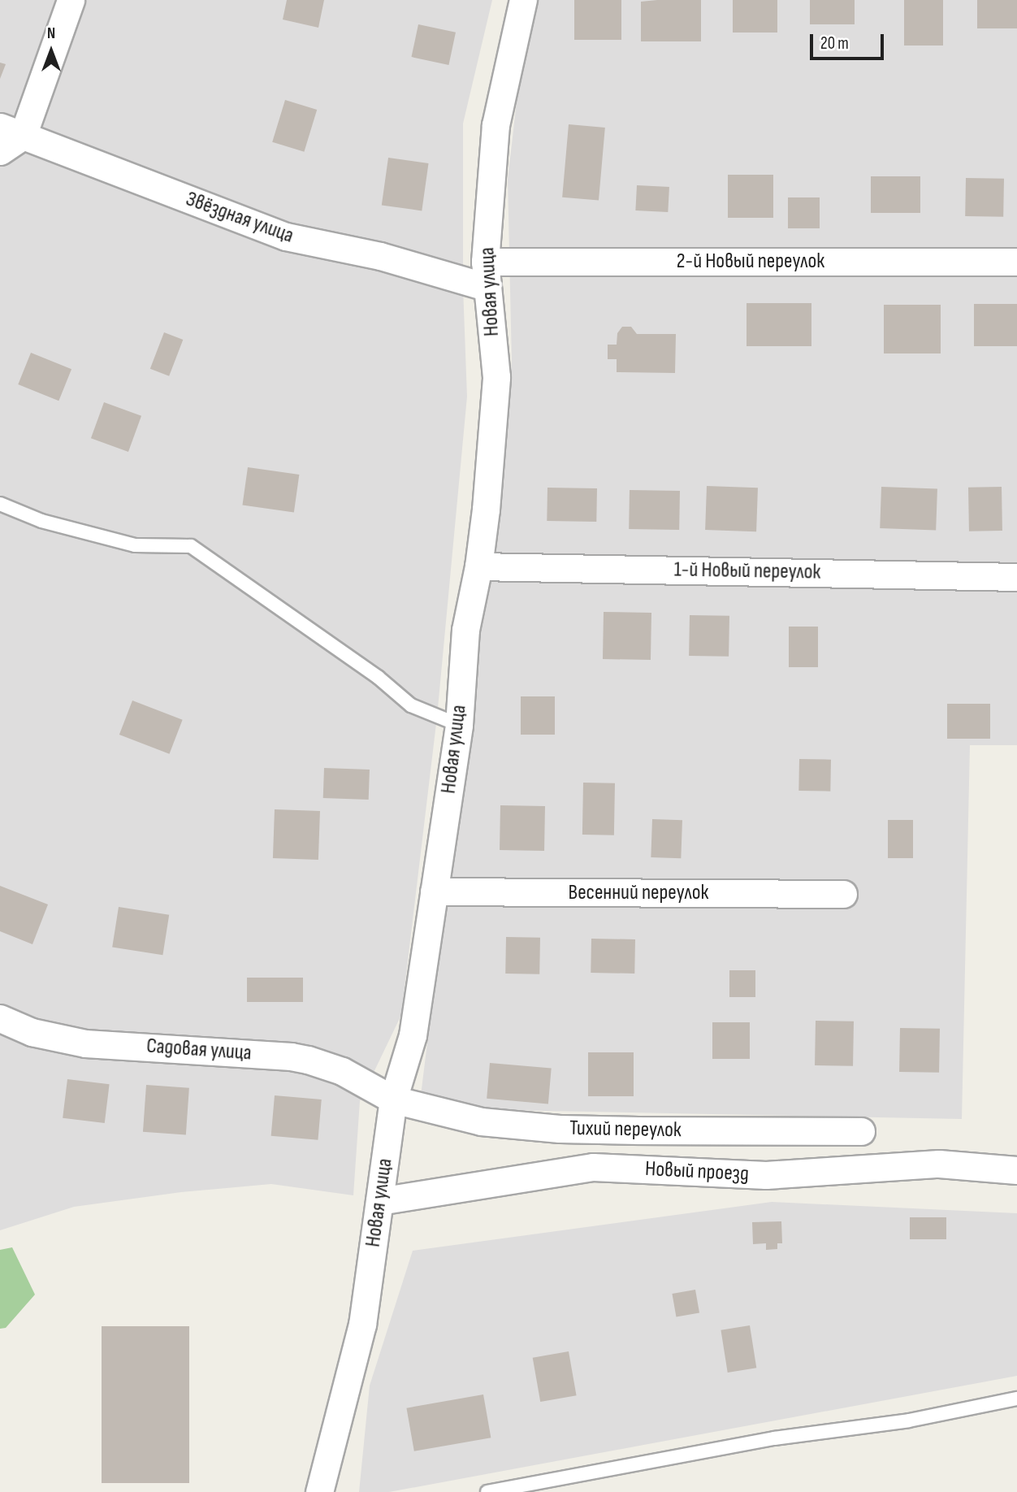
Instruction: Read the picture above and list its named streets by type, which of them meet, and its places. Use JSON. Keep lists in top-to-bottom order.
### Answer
{
  "streets": {
    "street": [
      "Звёздная улица",
      "2-й Новый переулок",
      "Новая улица",
      "1-й Новый переулок",
      "Весенний переулок",
      "Садовая улица",
      "Тихий переулок",
      "Новый проезд"
    ]
  },
  "crossings": [
    ["Звёздная улица", "2-й Новый переулок"],
    ["Звёздная улица", "Новая улица"],
    ["2-й Новый переулок", "Новая улица"],
    ["Новая улица", "1-й Новый переулок"],
    ["Новая улица", "Весенний переулок"],
    ["Новая улица", "Садовая улица"],
    ["Новая улица", "Тихий переулок"],
    ["Новая улица", "Новый проезд"],
    ["Садовая улица", "Тихий переулок"]
  ],
  "scale_bar": "20 m",
  "north": "top"
}
